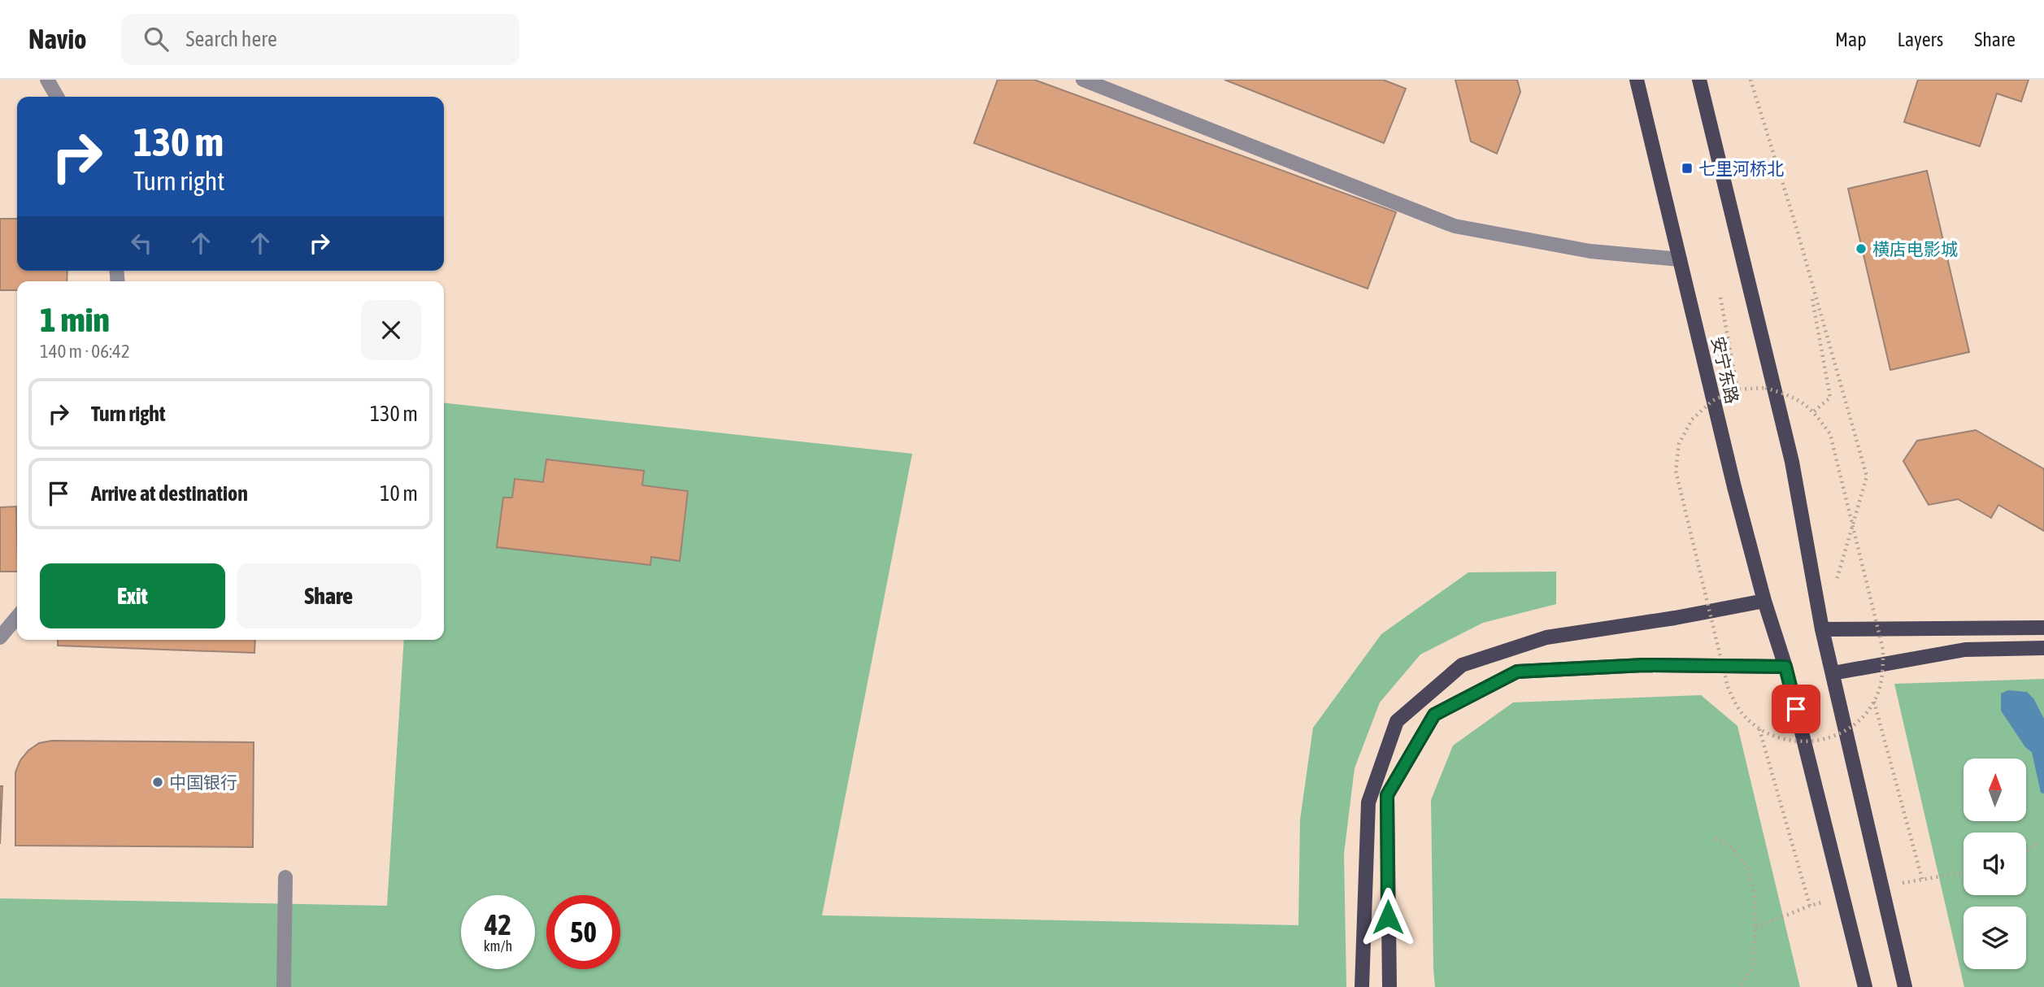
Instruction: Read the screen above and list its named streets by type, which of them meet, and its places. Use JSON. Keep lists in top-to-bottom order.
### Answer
{
  "streets": {
    "main road": ["安宁东路"]
  },
  "places": {
    "transit": ["七里河桥北"],
    "other": ["横店电影城", "中国银行"]
  },
  "north": "top",
  "page": {
    "header": "Navio",
    "search": "Search here",
    "nav": ["Map", "Layers", "Share"],
    "turn": ["130 m", "Turn right"],
    "heading": ["1 min", "140 m · 06:42"],
    "list": [
      {
        "name": "Turn right",
        "value": "130 m"
      },
      {
        "name": "Arrive at destination",
        "value": "10 m"
      }
    ],
    "buttons": ["Exit", "Share"],
    "speed": "42 km/h",
    "limit": "50"
  }
}
